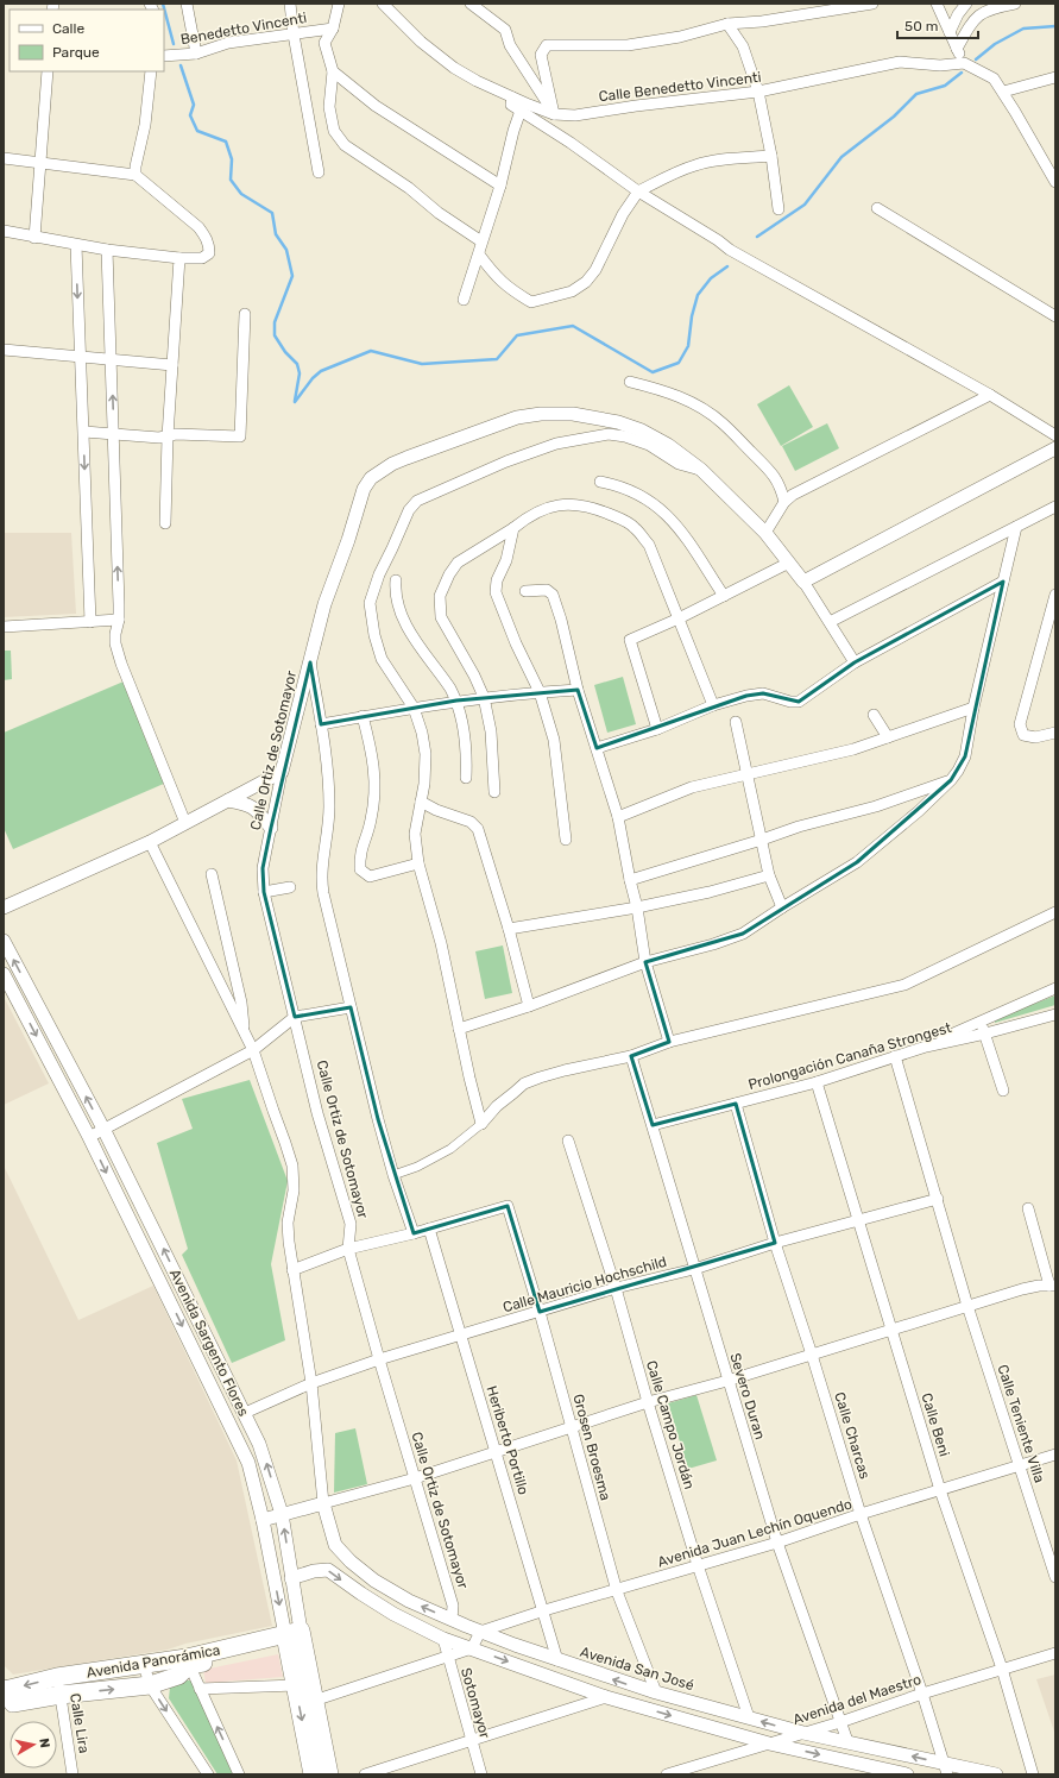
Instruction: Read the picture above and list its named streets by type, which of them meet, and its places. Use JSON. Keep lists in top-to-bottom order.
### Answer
{
  "streets": {
    "main road": ["Avenida Sargento Flores", "Avenida Panorámica"],
    "street": [
      "Benedetto Vincenti",
      "Calle Benedetto Vincenti",
      "Calle Ortiz de Sotomayor",
      "Prolongación Canaña Strongest",
      "Calle Mauricio Hochschild",
      "Severo Duran",
      "Calle Teniente Villa",
      "Calle Campo Jordán",
      "Calle Beni",
      "Calle Charcas",
      "Heriberto Portillo",
      "Grosen Broesma",
      "Avenida Juan Lechín Oquendo",
      "Avenida San José",
      "Avenida del Maestro",
      "Sotomayor",
      "Calle Lira"
    ]
  },
  "crossings": [
    ["Calle Ortiz de Sotomayor", "Calle Mauricio Hochschild"],
    ["Calle Ortiz de Sotomayor", "Avenida San José"],
    ["Prolongación Canaña Strongest", "Severo Duran"],
    ["Prolongación Canaña Strongest", "Calle Teniente Villa"],
    ["Prolongación Canaña Strongest", "Calle Beni"],
    ["Prolongación Canaña Strongest", "Calle Charcas"],
    ["Calle Mauricio Hochschild", "Avenida Sargento Flores"],
    ["Calle Mauricio Hochschild", "Severo Duran"],
    ["Calle Mauricio Hochschild", "Calle Teniente Villa"],
    ["Calle Mauricio Hochschild", "Calle Campo Jordán"],
    ["Calle Mauricio Hochschild", "Calle Beni"],
    ["Calle Mauricio Hochschild", "Calle Charcas"],
    ["Calle Mauricio Hochschild", "Heriberto Portillo"],
    ["Calle Mauricio Hochschild", "Grosen Broesma"],
    ["Avenida Sargento Flores", "Avenida Panorámica"],
    ["Severo Duran", "Avenida Juan Lechín Oquendo"],
    ["Severo Duran", "Avenida San José"],
    ["Severo Duran", "Avenida del Maestro"],
    ["Calle Teniente Villa", "Avenida Juan Lechín Oquendo"],
    ["Calle Campo Jordán", "Avenida Juan Lechín Oquendo"],
    ["Calle Campo Jordán", "Avenida San José"],
    ["Calle Beni", "Avenida Juan Lechín Oquendo"],
    ["Calle Beni", "Avenida del Maestro"],
    ["Calle Charcas", "Avenida Juan Lechín Oquendo"],
    ["Calle Charcas", "Avenida San José"],
    ["Calle Charcas", "Avenida del Maestro"],
    ["Heriberto Portillo", "Grosen Broesma"],
    ["Heriberto Portillo", "Avenida Juan Lechín Oquendo"],
    ["Heriberto Portillo", "Avenida San José"],
    ["Grosen Broesma", "Avenida Juan Lechín Oquendo"],
    ["Grosen Broesma", "Avenida San José"],
    ["Avenida Juan Lechín Oquendo", "Avenida San José"],
    ["Avenida Panorámica", "Calle Lira"],
    ["Avenida San José", "Avenida del Maestro"]
  ],
  "legend": ["Calle", "Parque"],
  "scale_bar": "50 m",
  "north": "right"
}
